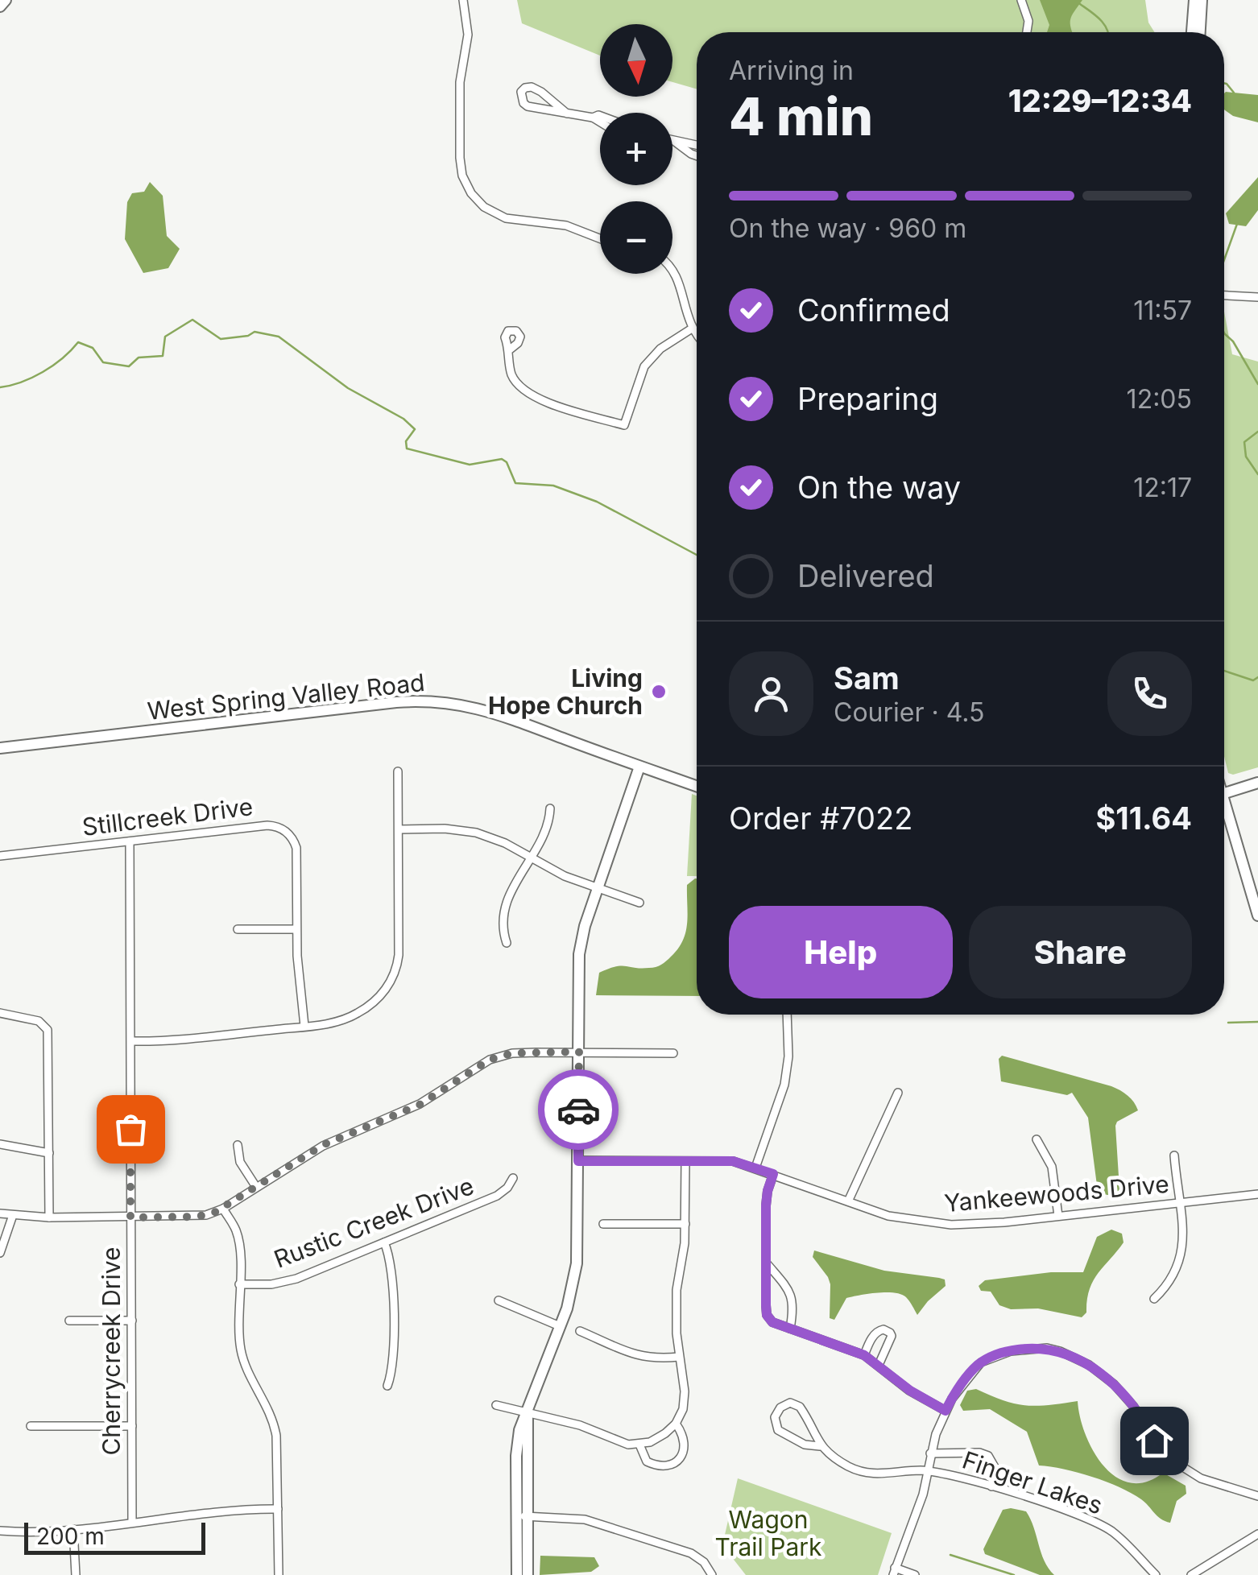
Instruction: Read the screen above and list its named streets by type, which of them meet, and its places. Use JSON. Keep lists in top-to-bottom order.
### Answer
{
  "streets": {
    "street": [
      "West Spring Valley Road",
      "Stillcreek Drive",
      "Yankeewoods Drive",
      "Rustic Creek Drive",
      "Cherrycreek Drive",
      "Finger Lakes"
    ]
  },
  "crossings": [
    ["Stillcreek Drive", "Cherrycreek Drive"]
  ],
  "parks": ["Wagon Trail Park"],
  "places": ["Living Hope Church"],
  "scale_bar": "200 m",
  "north": "bottom",
  "page": {
    "map_buttons": ["+", "−"],
    "heading": ["4 min", "Arriving in", "12:29–12:34"],
    "panel": [
      "Sam",
      "Courier · 4.5",
      "Order #7022",
      "$11.64"
    ],
    "bar": "On the way · 960 m",
    "list": [
      ["Confirmed", "11:57"],
      ["Preparing", "12:05"],
      ["On the way", "12:17"],
      "Delivered"
    ],
    "buttons": ["Help", "Share"],
    "scale": "200 m"
  }
}
